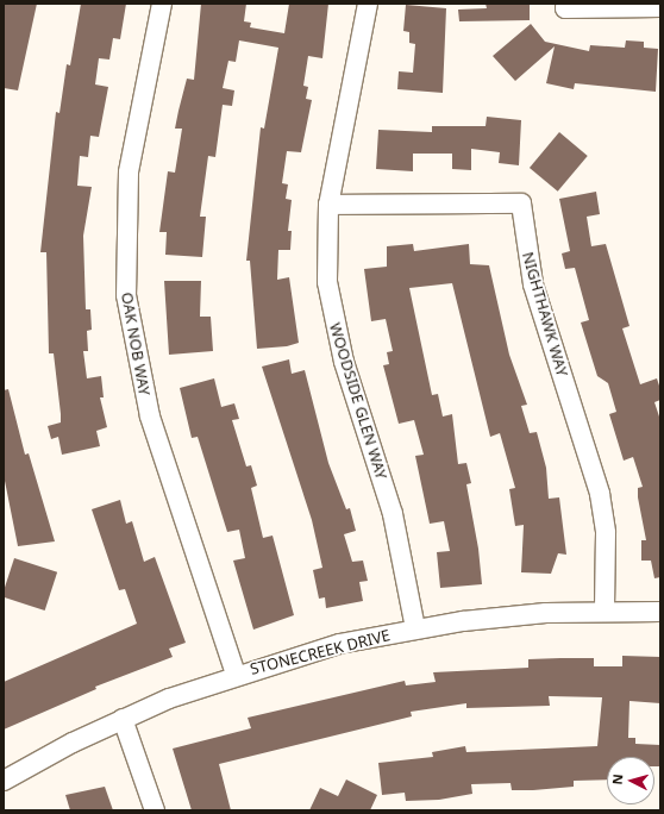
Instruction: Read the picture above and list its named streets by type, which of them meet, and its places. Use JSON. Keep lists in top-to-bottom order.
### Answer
{
  "streets": {
    "street": [
      "NIGHTHAWK WAY",
      "OAK NOB WAY",
      "WOODSIDE GLEN WAY",
      "STONECREEK DRIVE"
    ]
  },
  "crossings": [
    ["NIGHTHAWK WAY", "WOODSIDE GLEN WAY"],
    ["NIGHTHAWK WAY", "STONECREEK DRIVE"],
    ["OAK NOB WAY", "STONECREEK DRIVE"],
    ["WOODSIDE GLEN WAY", "STONECREEK DRIVE"]
  ],
  "north": "left"
}
